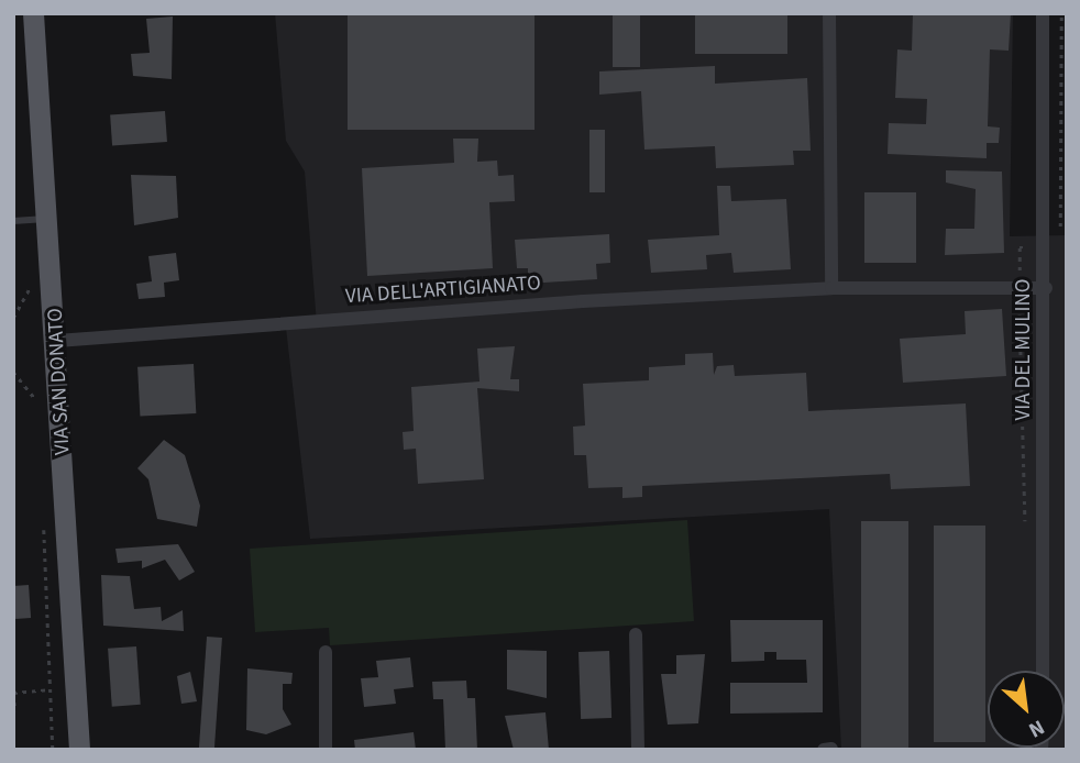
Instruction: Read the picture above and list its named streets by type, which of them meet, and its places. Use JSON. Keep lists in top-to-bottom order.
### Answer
{
  "streets": {
    "main road": ["VIA SAN DONATO"],
    "street": ["VIA DELL'ARTIGIANATO", "VIA DEL MULINO"]
  },
  "crossings": [
    ["VIA DELL'ARTIGIANATO", "VIA DEL MULINO"],
    ["VIA DELL'ARTIGIANATO", "VIA SAN DONATO"]
  ],
  "north": "bottom right"
}
